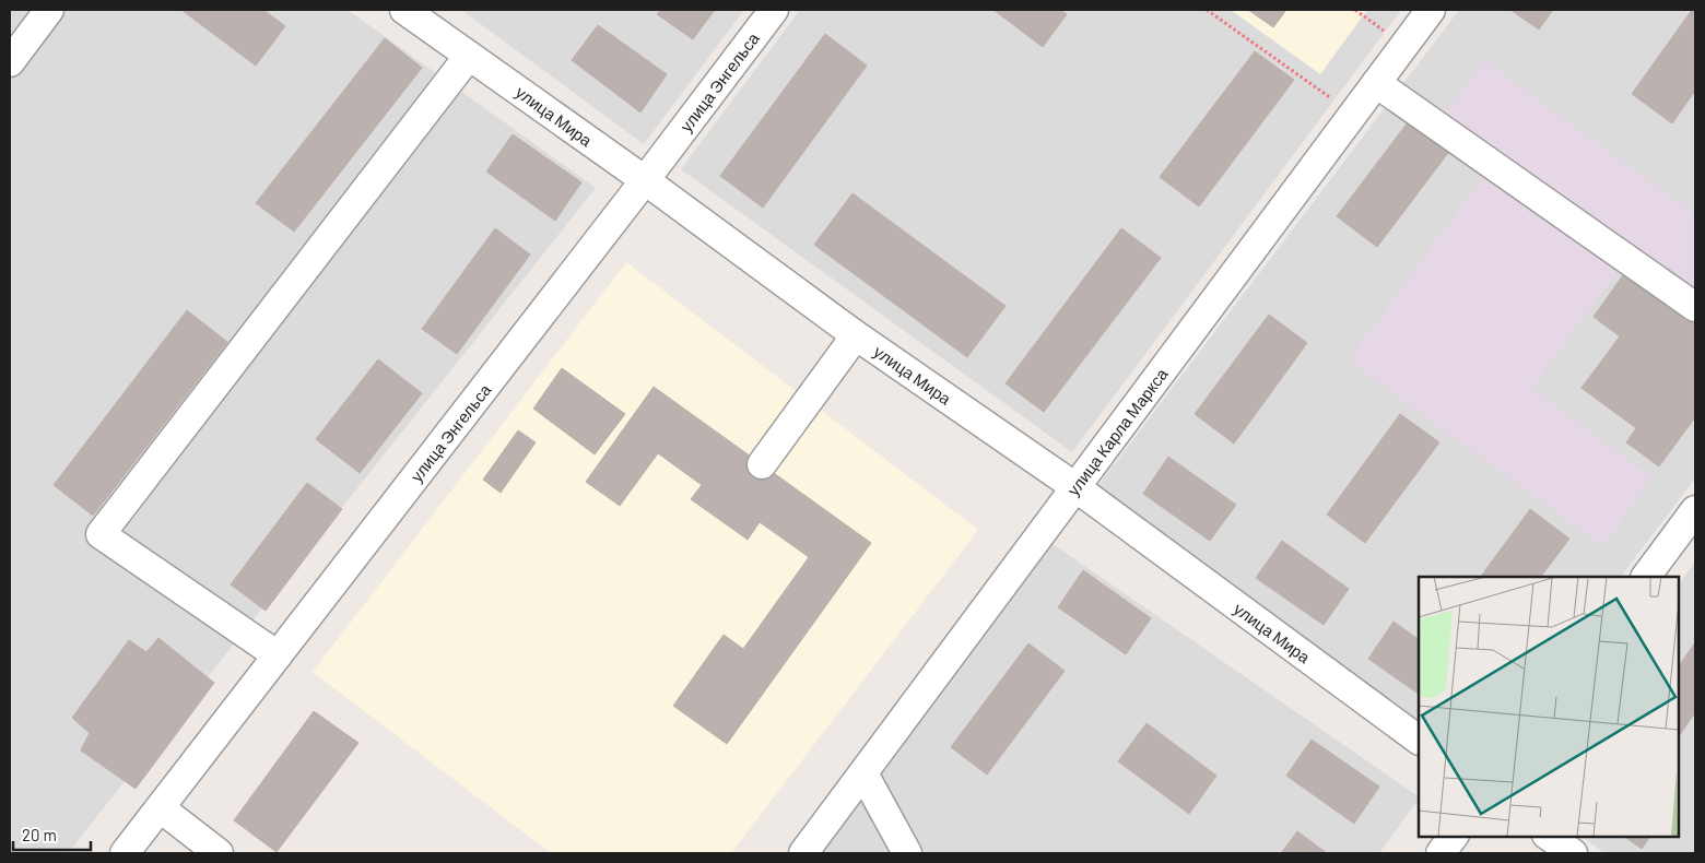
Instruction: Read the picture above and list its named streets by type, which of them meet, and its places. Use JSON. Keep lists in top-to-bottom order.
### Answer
{
  "streets": {
    "street": ["улица Энгельса", "улица Мира", "улица Карла Маркса"]
  },
  "crossings": [
    ["улица Энгельса", "улица Мира"],
    ["улица Мира", "улица Карла Маркса"]
  ],
  "scale_bar": "20 m"
}
